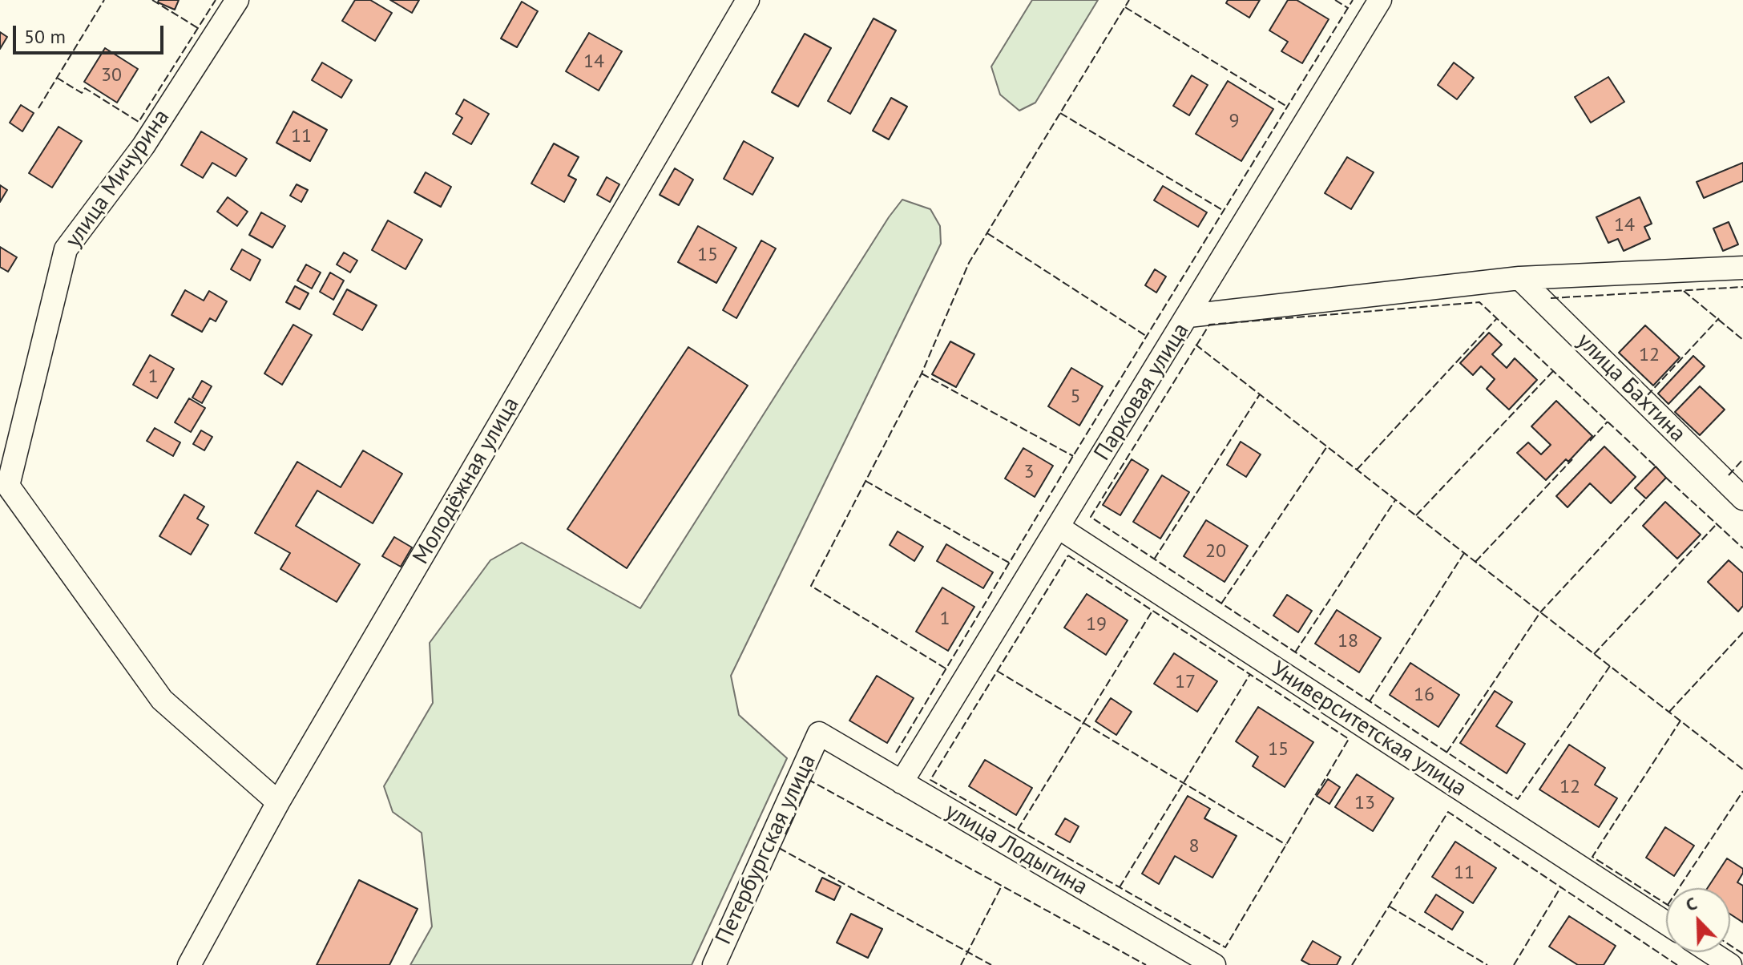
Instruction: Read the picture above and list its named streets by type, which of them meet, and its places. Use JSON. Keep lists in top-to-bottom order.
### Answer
{
  "streets": {
    "street": [
      "улица Мичурина",
      "улица Бахтина",
      "Парковая улица",
      "Молодёжная улица",
      "Университетская улица",
      "Петербургская улица",
      "улица Лодыгина"
    ]
  },
  "crossings": [
    ["улица Мичурина", "Молодёжная улица"],
    ["Парковая улица", "Университетская улица"],
    ["Парковая улица", "улица Лодыгина"],
    ["Петербургская улица", "улица Лодыгина"]
  ],
  "house_numbers": [
    "14",
    "30",
    "9",
    "11",
    "14",
    "15",
    "12",
    "1",
    "5",
    "3",
    "20",
    "1",
    "19",
    "18",
    "17",
    "16",
    "15",
    "12",
    "13",
    "8",
    "11"
  ],
  "scale_bar": "50 m",
  "north": "top left"
}
